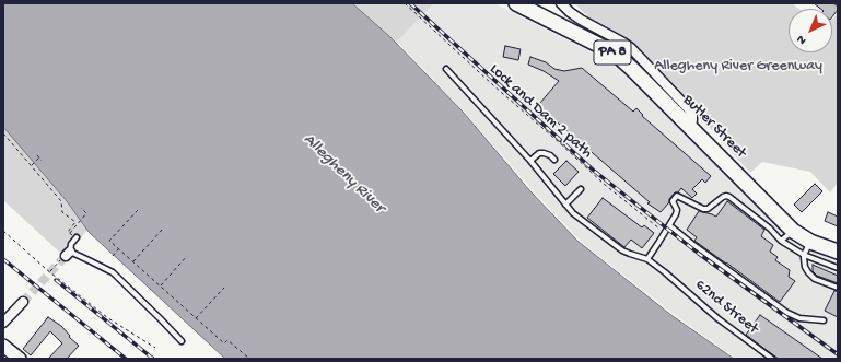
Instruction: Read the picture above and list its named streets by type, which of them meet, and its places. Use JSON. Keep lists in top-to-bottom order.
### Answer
{
  "streets": {
    "highway": ["PA 8", "Butler Street"],
    "lane": ["62nd Street"],
    "path": ["Lock and Dam 2 path"]
  },
  "water": ["Allegheny River"],
  "parks": ["Allegheny River Greenway"],
  "north": "bottom left"
}
